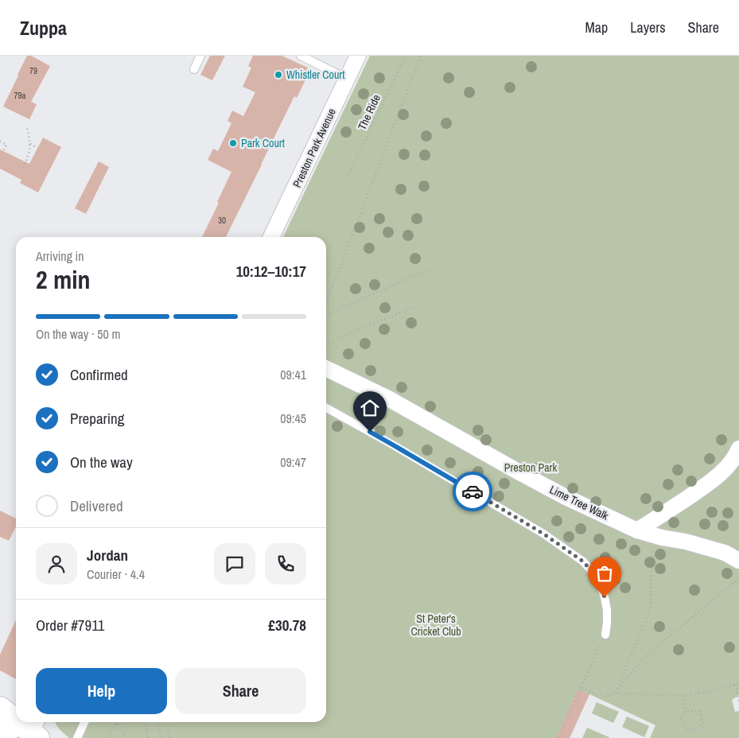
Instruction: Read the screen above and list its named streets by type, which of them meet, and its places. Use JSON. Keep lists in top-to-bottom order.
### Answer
{
  "streets": {
    "street": ["Preston Park Avenue", "Lime Tree Walk"],
    "path": ["The Ride"]
  },
  "parks": ["Preston Park", "St Peter's Cricket Club"],
  "places": ["Whistler Court", "Park Court"],
  "house_numbers": ["79", "79a", "30"],
  "page": {
    "header": "Zuppa",
    "nav": ["Map", "Layers", "Share"],
    "heading": ["2 min", "Arriving in", "10:12–10:17"],
    "panel": [
      "Jordan",
      "Courier · 4.4",
      "Order #7911",
      "£30.78"
    ],
    "bar": "On the way · 50 m",
    "list": [
      ["Confirmed", "09:41"],
      ["Preparing", "09:45"],
      ["On the way", "09:47"],
      "Delivered"
    ],
    "buttons": ["Help", "Share"]
  }
}
